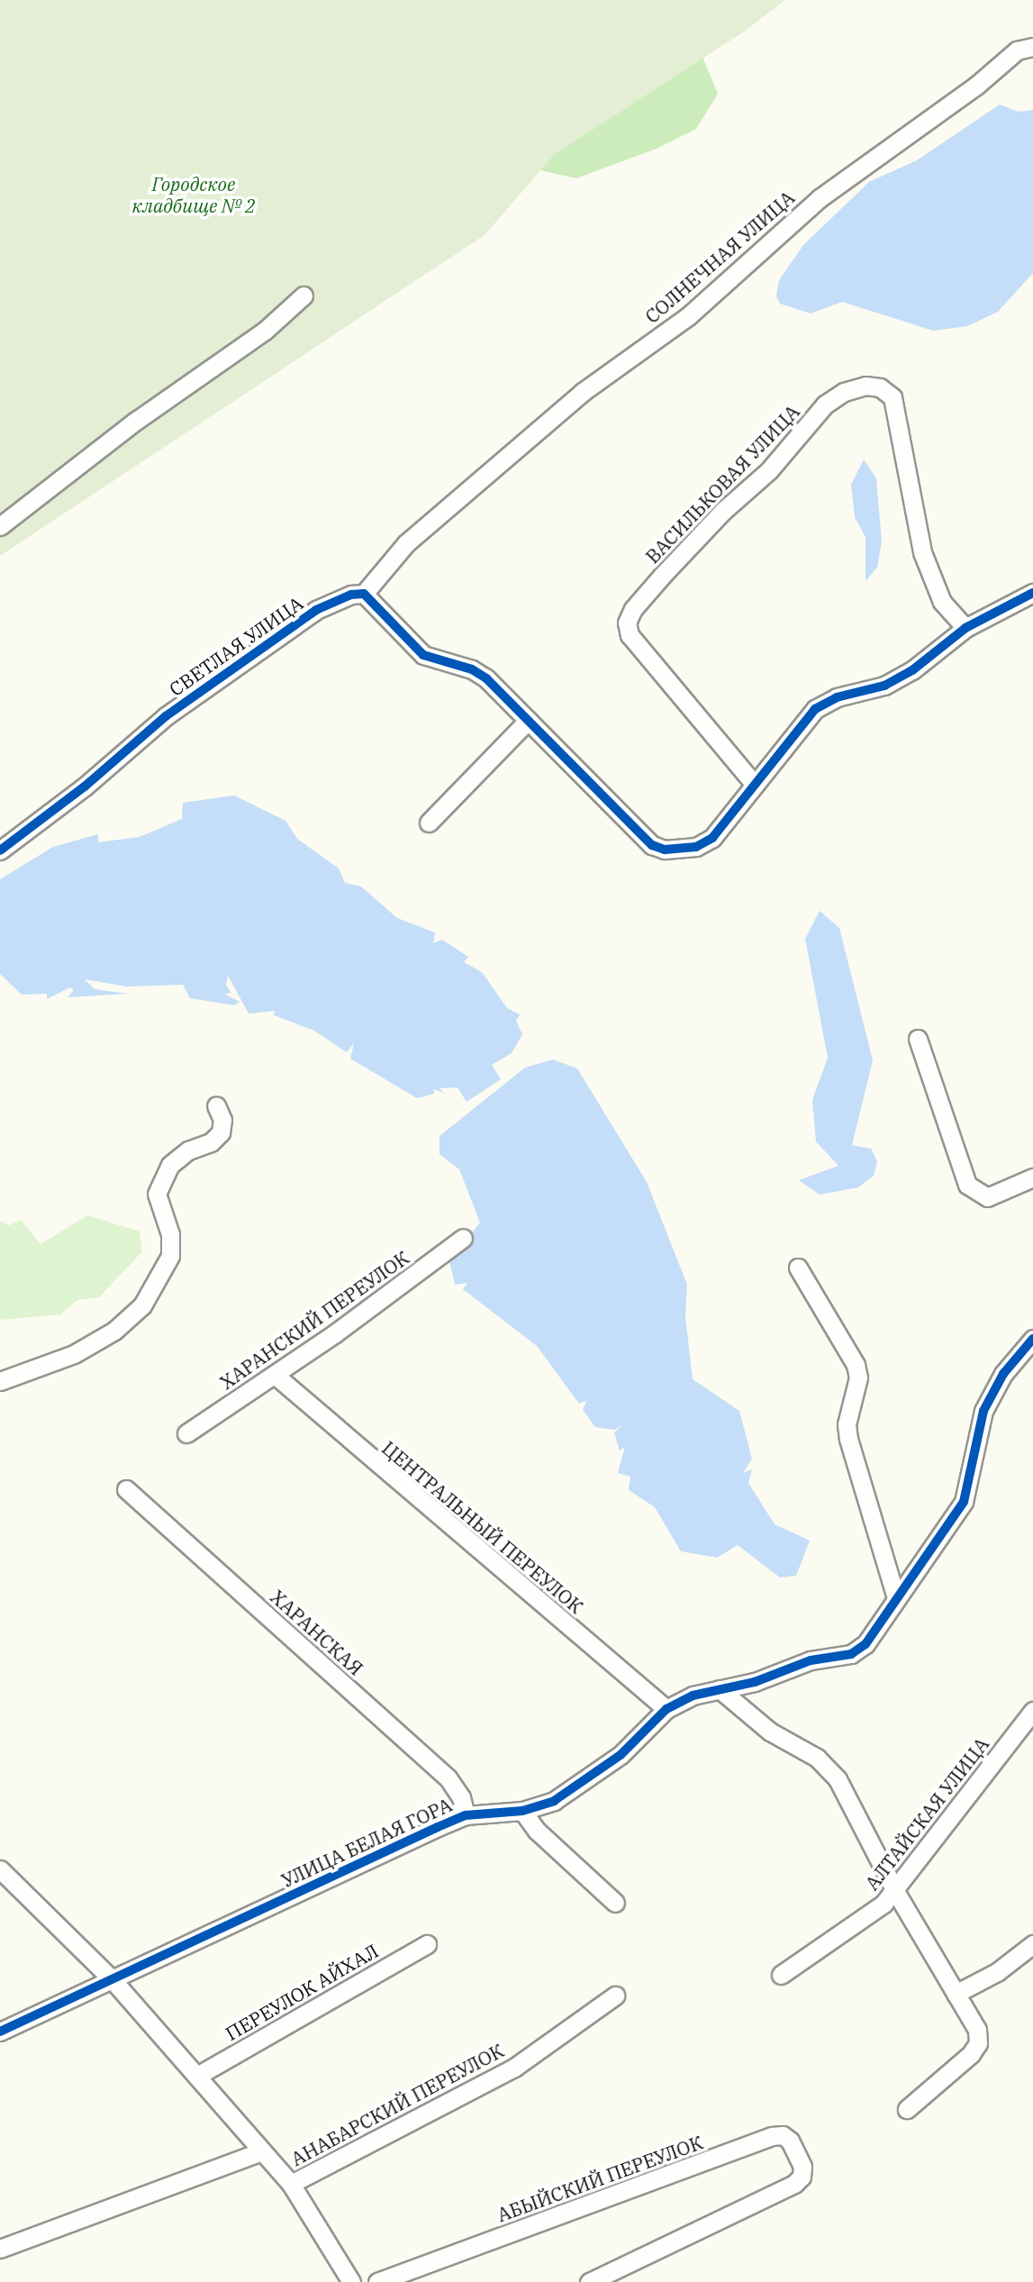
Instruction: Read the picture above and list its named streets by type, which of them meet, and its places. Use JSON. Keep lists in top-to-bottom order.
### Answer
{
  "streets": {
    "street": [
      "СОЛНЕЧНАЯ УЛИЦА",
      "ВАСИЛЬКОВАЯ УЛИЦА",
      "СВЕТЛАЯ УЛИЦА",
      "ХАРАНСКИЙ ПЕРЕУЛОК",
      "ЦЕНТРАЛЬНЫЙ ПЕРЕУЛОК",
      "ХАРАНСКАЯ",
      "АЛТАЙСКАЯ УЛИЦА",
      "УЛИЦА БЕЛАЯ ГОРА",
      "ПЕРЕУЛОК АЙХАЛ",
      "АНАБАРСКИЙ ПЕРЕУЛОК",
      "АБЫЙСКИЙ ПЕРЕУЛОК"
    ]
  },
  "crossings": [
    ["СОЛНЕЧНАЯ УЛИЦА", "СВЕТЛАЯ УЛИЦА"],
    ["ХАРАНСКИЙ ПЕРЕУЛОК", "ЦЕНТРАЛЬНЫЙ ПЕРЕУЛОК"],
    ["ЦЕНТРАЛЬНЫЙ ПЕРЕУЛОК", "УЛИЦА БЕЛАЯ ГОРА"],
    ["ХАРАНСКАЯ", "УЛИЦА БЕЛАЯ ГОРА"]
  ],
  "parks": ["Городское кладбище № 2"]
}
